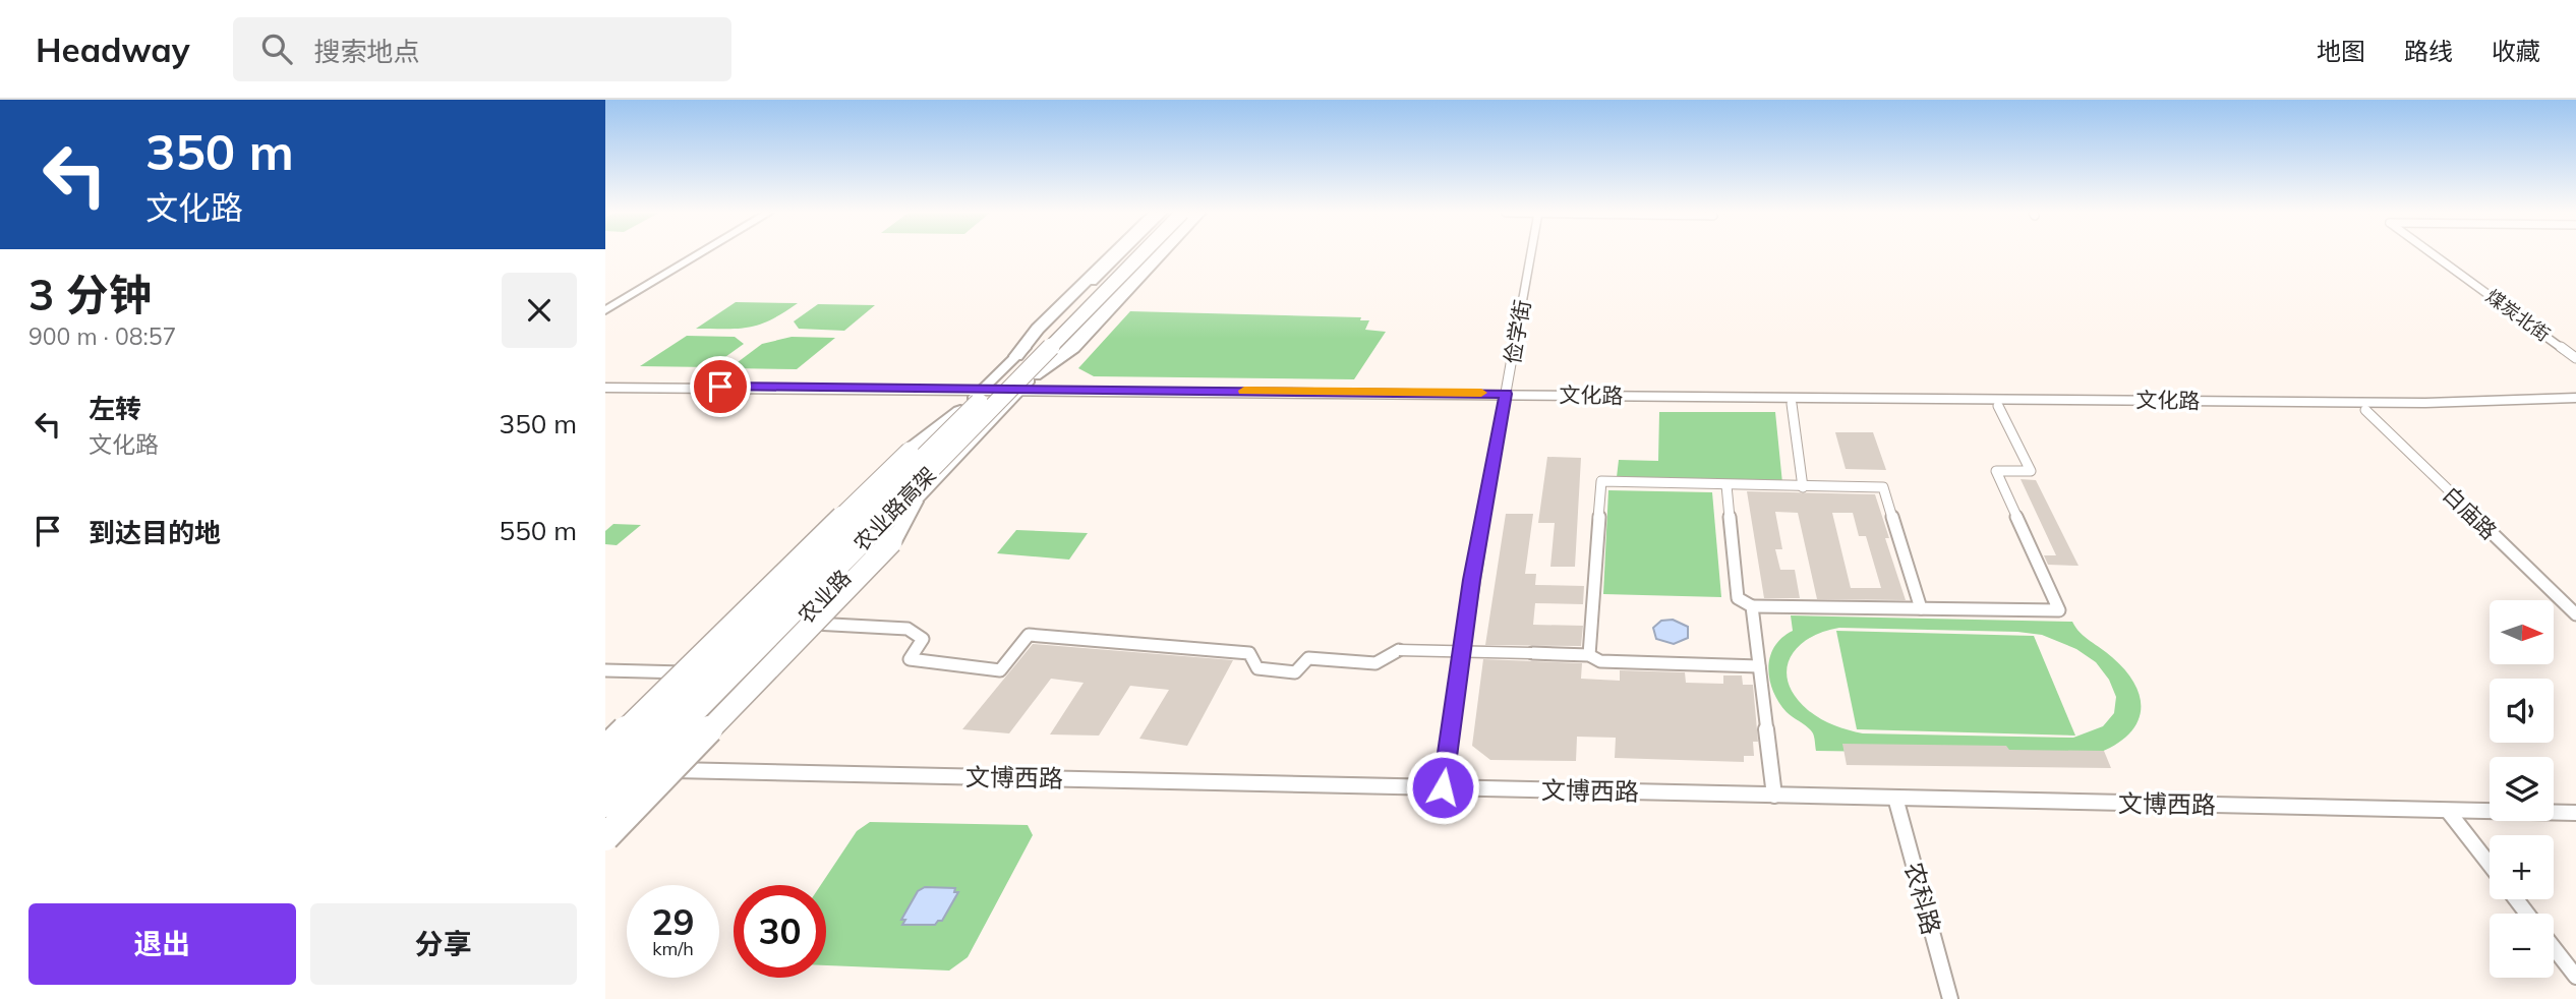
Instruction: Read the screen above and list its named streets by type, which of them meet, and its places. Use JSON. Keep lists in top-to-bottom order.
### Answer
{
  "streets": {
    "highway": ["农业路高架"],
    "main road": ["文化路"],
    "street": [
      "煤炭北街",
      "俭学街",
      "白庙路",
      "农业路",
      "文博西路",
      "农科路"
    ]
  },
  "crossings": [
    ["俭学街", "文化路"],
    ["俭学街", "文博西路"],
    ["文化路", "白庙路"],
    ["文化路", "农业路"],
    ["农业路", "文博西路"],
    ["文博西路", "农科路"]
  ],
  "north": "right",
  "page": {
    "header": "Headway",
    "search": "搜索地点",
    "nav": ["地图", "路线", "收藏"],
    "turn": ["350 m", "文化路"],
    "heading": ["3 分钟", "900 m · 08:57"],
    "list": [
      {
        "name": "左转",
        "note": "文化路",
        "value": "350 m"
      },
      {
        "name": "到达目的地",
        "value": "550 m"
      }
    ],
    "map_buttons": ["+", "−"],
    "speed": "29 km/h",
    "limit": "30",
    "buttons": ["退出", "分享"]
  }
}
